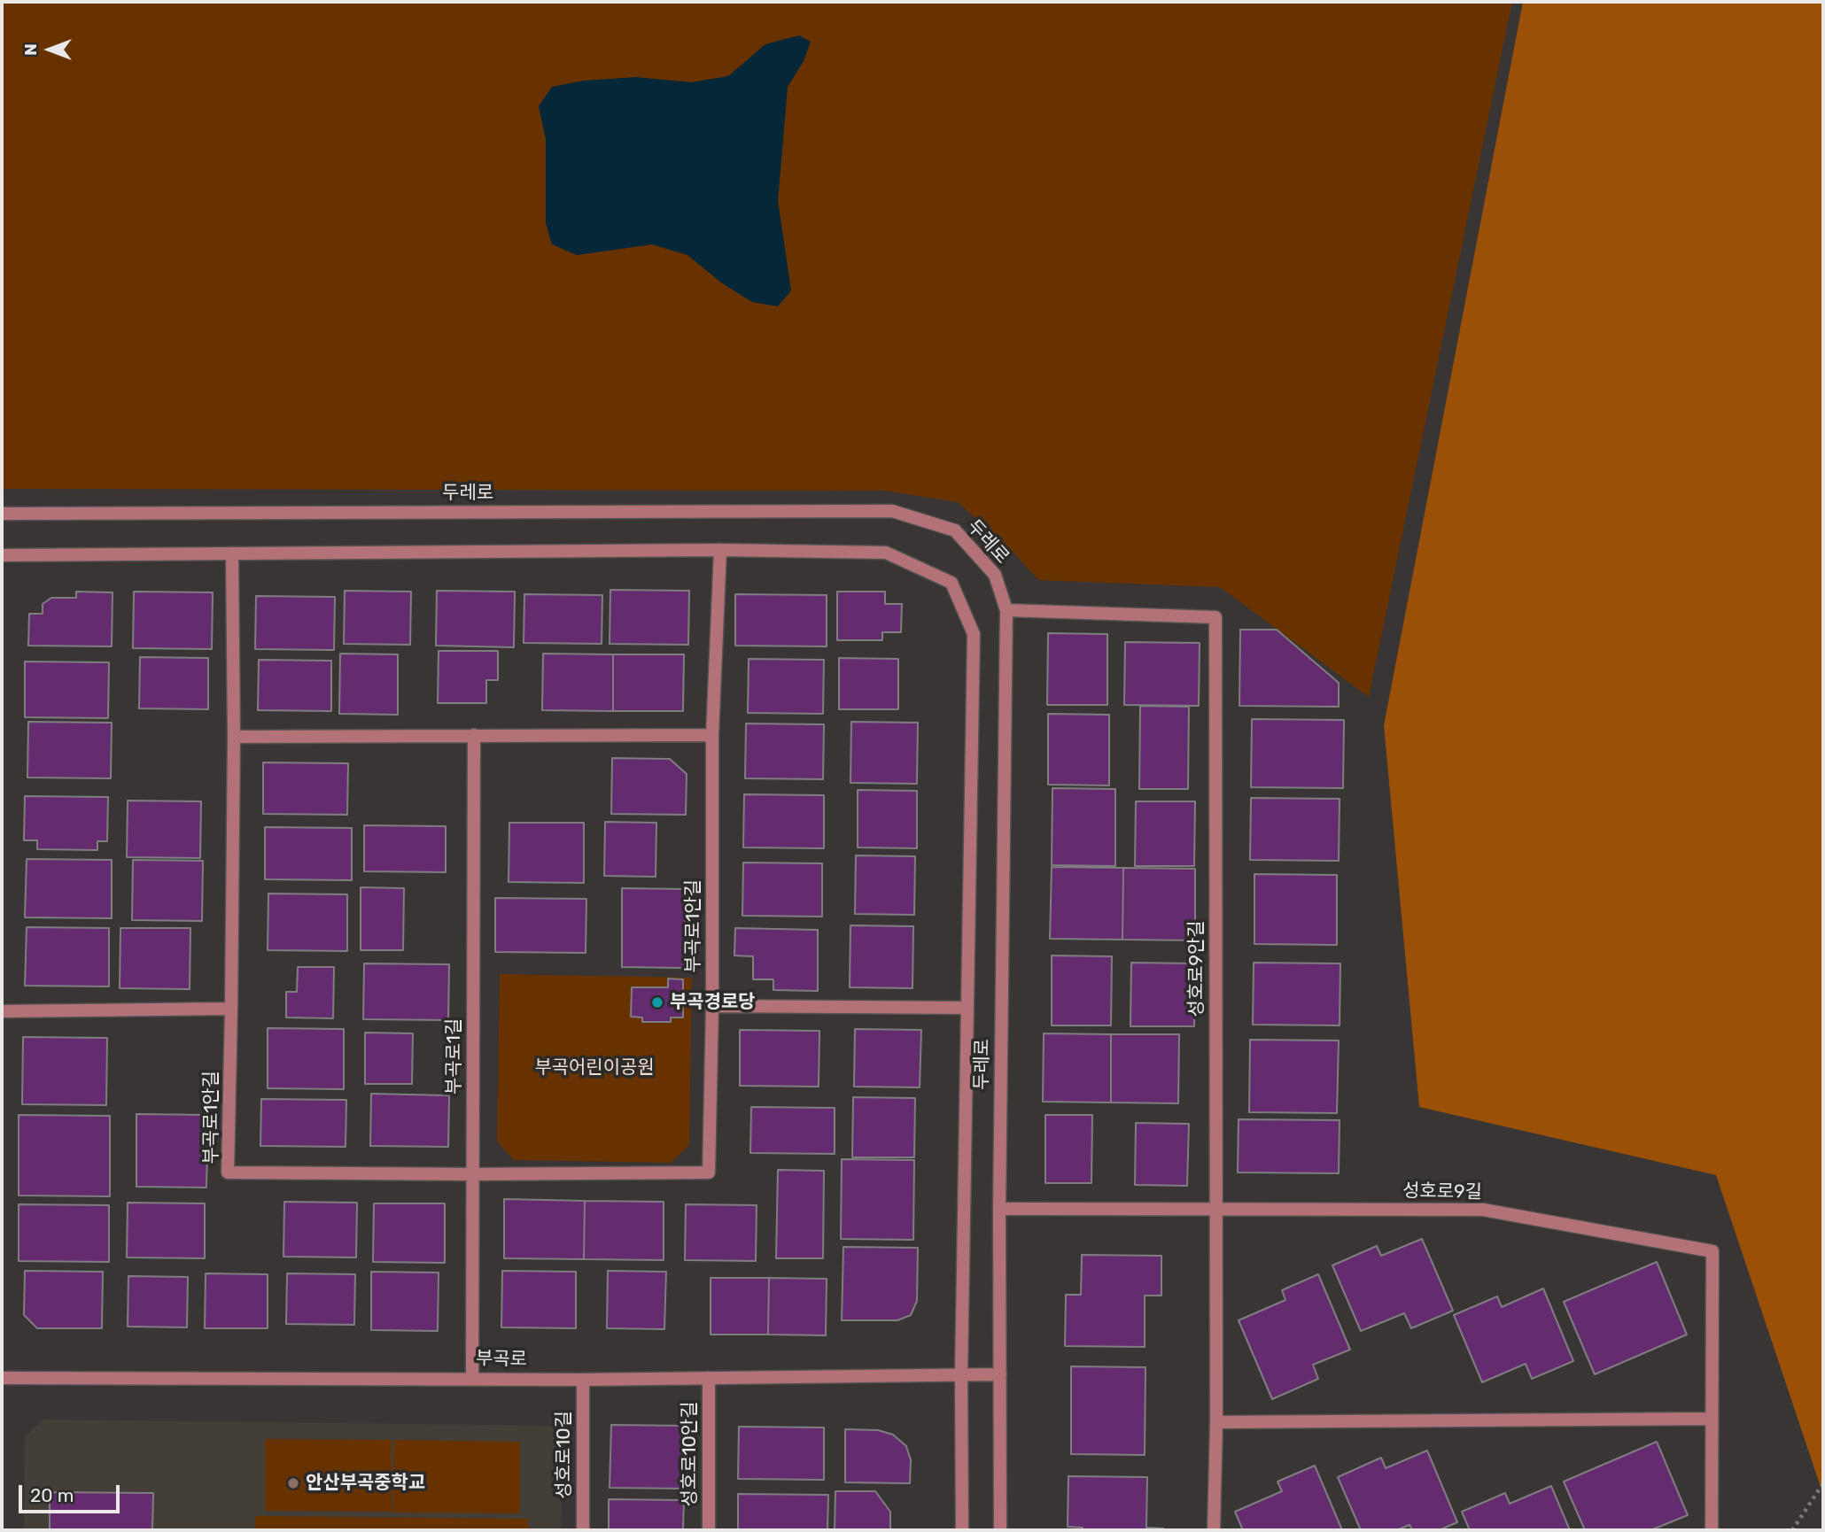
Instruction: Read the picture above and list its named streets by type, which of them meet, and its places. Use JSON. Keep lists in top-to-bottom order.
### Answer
{
  "streets": {
    "street": [
      "두레로",
      "부곡로1안길",
      "성호로9안길",
      "부곡로1길",
      "성호로9길",
      "부곡로",
      "성호로10안길",
      "성호로10길"
    ]
  },
  "crossings": [
    ["두레로", "부곡로1안길"],
    ["두레로", "성호로9안길"],
    ["두레로", "성호로9길"],
    ["두레로", "부곡로"],
    ["부곡로1안길", "부곡로1길"],
    ["성호로9안길", "성호로9길"],
    ["부곡로1길", "부곡로"],
    ["부곡로", "성호로10안길"],
    ["부곡로", "성호로10길"]
  ],
  "parks": ["부곡어린이공원"],
  "places": ["부곡경로당", "안산부곡중학교"],
  "scale_bar": "20 m",
  "north": "left"
}
